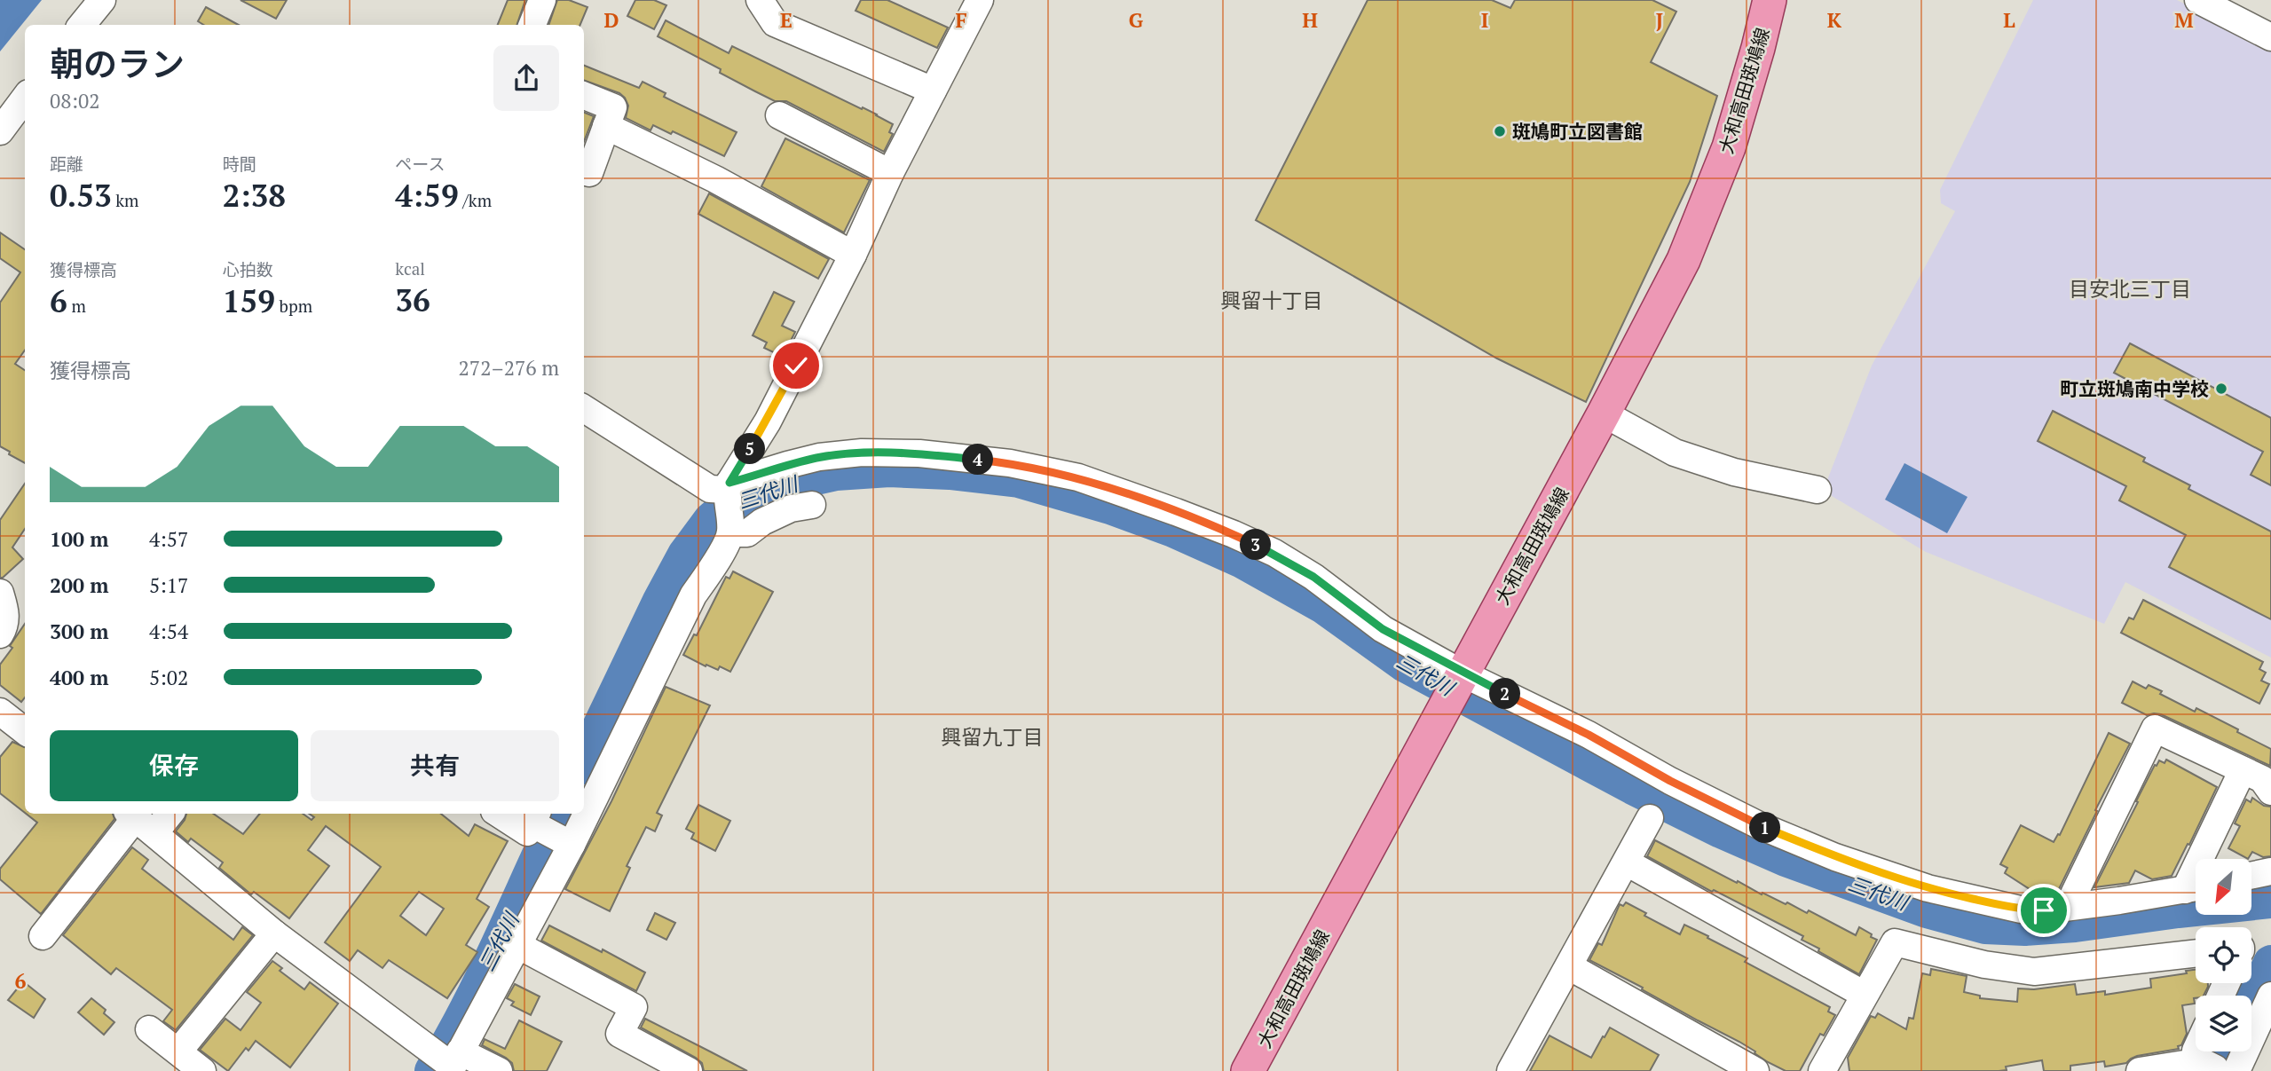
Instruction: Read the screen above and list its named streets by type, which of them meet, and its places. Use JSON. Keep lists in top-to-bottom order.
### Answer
{
  "streets": {
    "main road": ["大和高田斑鳩線"]
  },
  "districts": ["目安北三丁目", "興留十丁目", "興留九丁目"],
  "water": ["三代川"],
  "places": ["斑鳩町立図書館", "町立斑鳩南中学校"],
  "north": "bottom left",
  "page": {
    "heading": ["朝のラン", "08:02"],
    "stats": [
      ["距離", "0.53 km"],
      ["時間", "2:38"],
      ["ペース", "4:59 /km"],
      ["獲得標高", "6 m"],
      ["心拍数", "159 bpm"],
      ["kcal", "36"]
    ],
    "chart": ["獲得標高", "272–276 m"],
    "pins": [
      "5",
      "4",
      "3",
      "2",
      "1"
    ],
    "list": [
      {
        "name": "100 m",
        "note": "4:57"
      },
      {
        "name": "200 m",
        "note": "5:17"
      },
      {
        "name": "300 m",
        "note": "4:54"
      },
      {
        "name": "400 m",
        "note": "5:02"
      }
    ],
    "buttons": ["保存", "共有"]
  },
  "grid": {
    "columns": [
      "D",
      "E",
      "F",
      "G",
      "H",
      "I",
      "J",
      "K",
      "L",
      "M"
    ],
    "rows": ["6"]
  }
}
